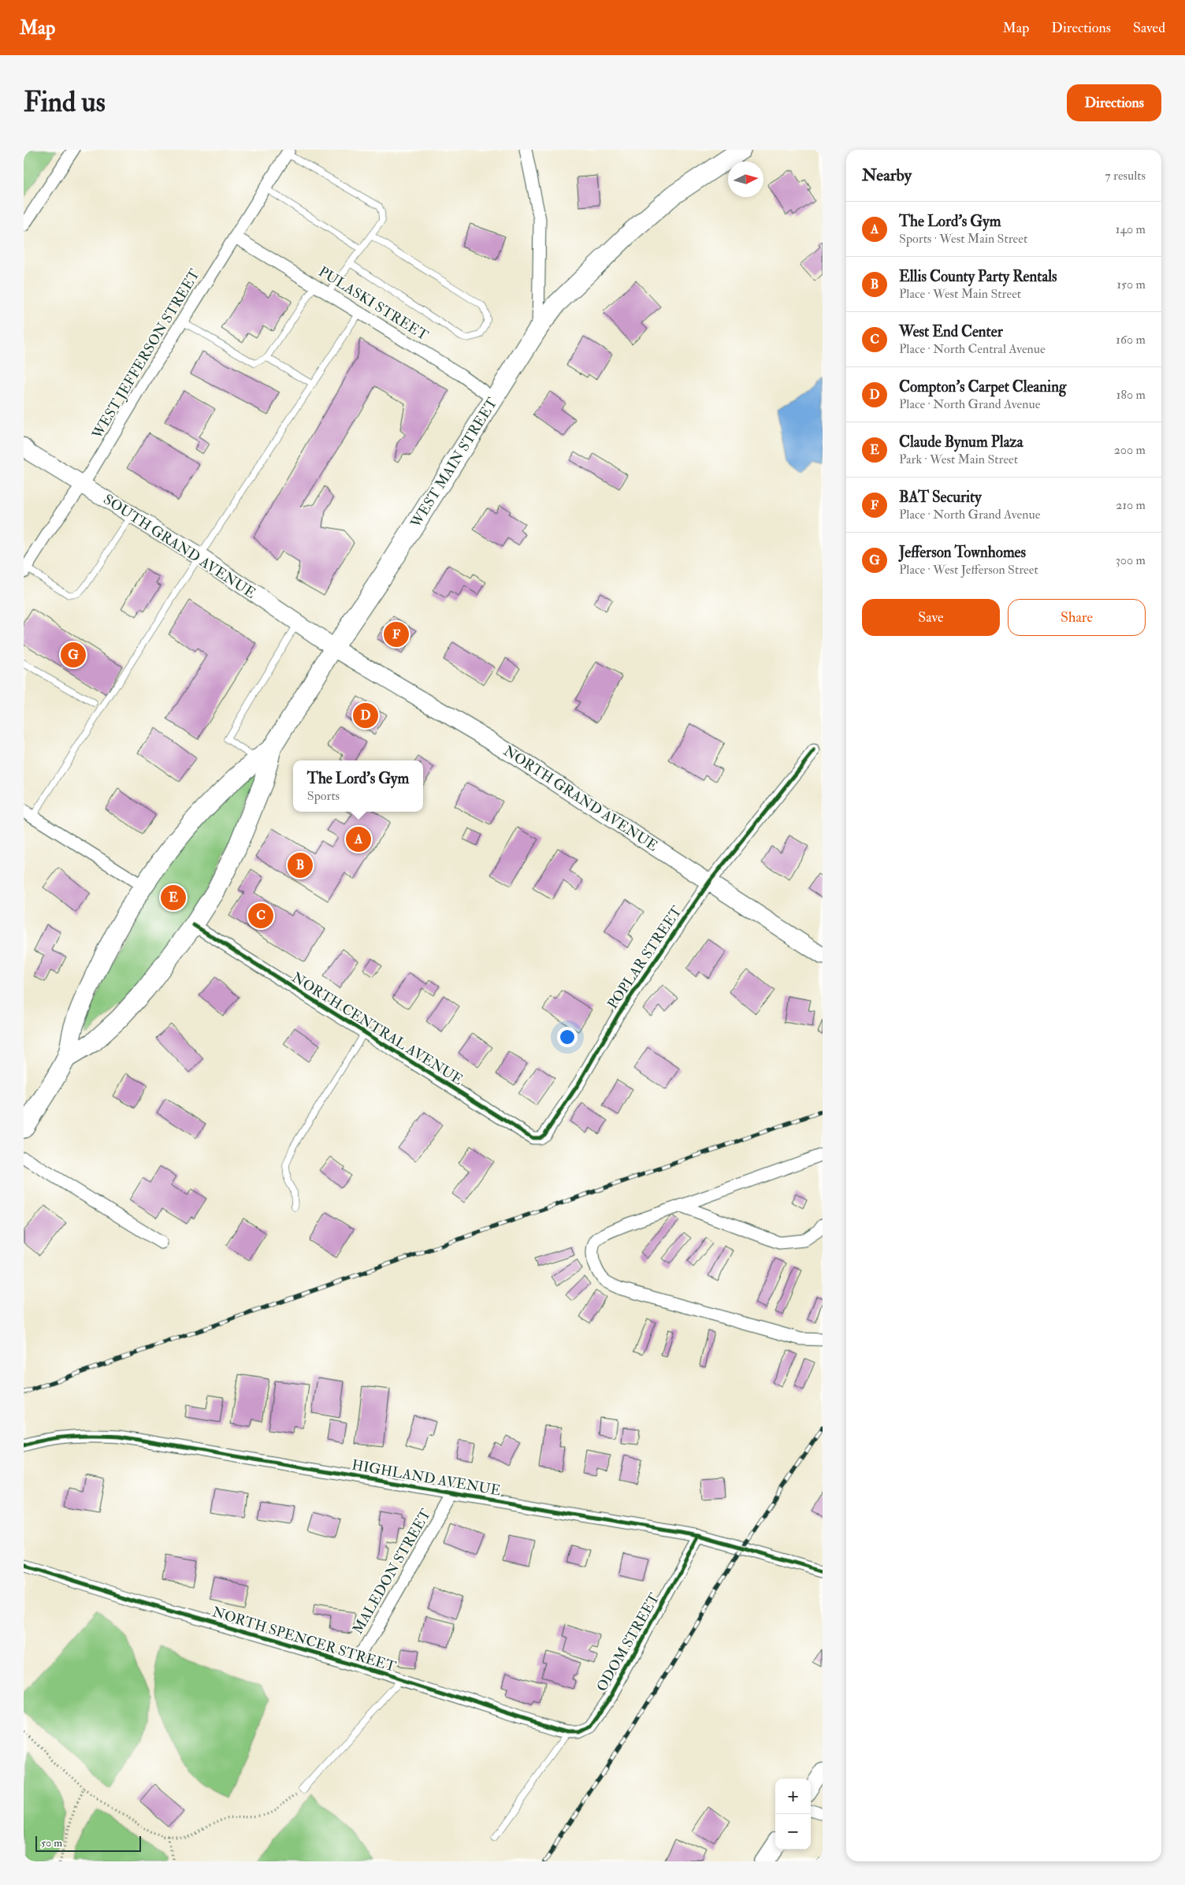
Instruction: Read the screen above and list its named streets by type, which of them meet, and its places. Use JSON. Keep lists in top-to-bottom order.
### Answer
{
  "streets": {
    "main road": ["WEST MAIN STREET", "SOUTH GRAND AVENUE", "NORTH GRAND AVENUE"],
    "street": [
      "PULASKI STREET",
      "WEST JEFFERSON STREET",
      "POPLAR STREET",
      "NORTH CENTRAL AVENUE",
      "HIGHLAND AVENUE",
      "MALEDON STREET",
      "NORTH SPENCER STREET",
      "ODOM STREET"
    ]
  },
  "crossings": [
    ["PULASKI STREET", "WEST JEFFERSON STREET"],
    ["PULASKI STREET", "WEST MAIN STREET"],
    ["WEST JEFFERSON STREET", "SOUTH GRAND AVENUE"],
    ["WEST MAIN STREET", "SOUTH GRAND AVENUE"],
    ["WEST MAIN STREET", "NORTH GRAND AVENUE"],
    ["WEST MAIN STREET", "NORTH CENTRAL AVENUE"],
    ["SOUTH GRAND AVENUE", "NORTH GRAND AVENUE"],
    ["NORTH GRAND AVENUE", "POPLAR STREET"],
    ["POPLAR STREET", "NORTH CENTRAL AVENUE"],
    ["HIGHLAND AVENUE", "MALEDON STREET"],
    ["HIGHLAND AVENUE", "ODOM STREET"],
    ["MALEDON STREET", "NORTH SPENCER STREET"],
    ["NORTH SPENCER STREET", "ODOM STREET"]
  ],
  "scale_bar": "50 m",
  "north": "right",
  "page": {
    "header": "Map",
    "nav": ["Map", "Directions", "Saved"],
    "buttons": [
      "Directions",
      ["Save", "Share"]
    ],
    "title": "Find us",
    "heading": ["Nearby", "7 results"],
    "list": [
      {
        "mark": "A",
        "name": "The Lord's Gym",
        "note": "Sports · West Main Street",
        "value": "140 m"
      },
      {
        "mark": "B",
        "name": "Ellis County Party Rentals",
        "note": "Place · West Main Street",
        "value": "150 m"
      },
      {
        "mark": "C",
        "name": "West End Center",
        "note": "Place · North Central Avenue",
        "value": "160 m"
      },
      {
        "mark": "D",
        "name": "Compton's Carpet Cleaning",
        "note": "Place · North Grand Avenue",
        "value": "180 m"
      },
      {
        "mark": "E",
        "name": "Claude Bynum Plaza",
        "note": "Park · West Main Street",
        "value": "200 m"
      },
      {
        "mark": "F",
        "name": "BAT Security",
        "note": "Place · North Grand Avenue",
        "value": "210 m"
      },
      {
        "mark": "G",
        "name": "Jefferson Townhomes",
        "note": "Place · West Jefferson Street",
        "value": "300 m"
      }
    ],
    "pins": [
      "F",
      "G",
      "D",
      "A",
      "B",
      "E",
      "C"
    ],
    "popup": ["The Lord's Gym", "Sports"],
    "map_buttons": ["+", "−"],
    "scale": "50 m"
  }
}
